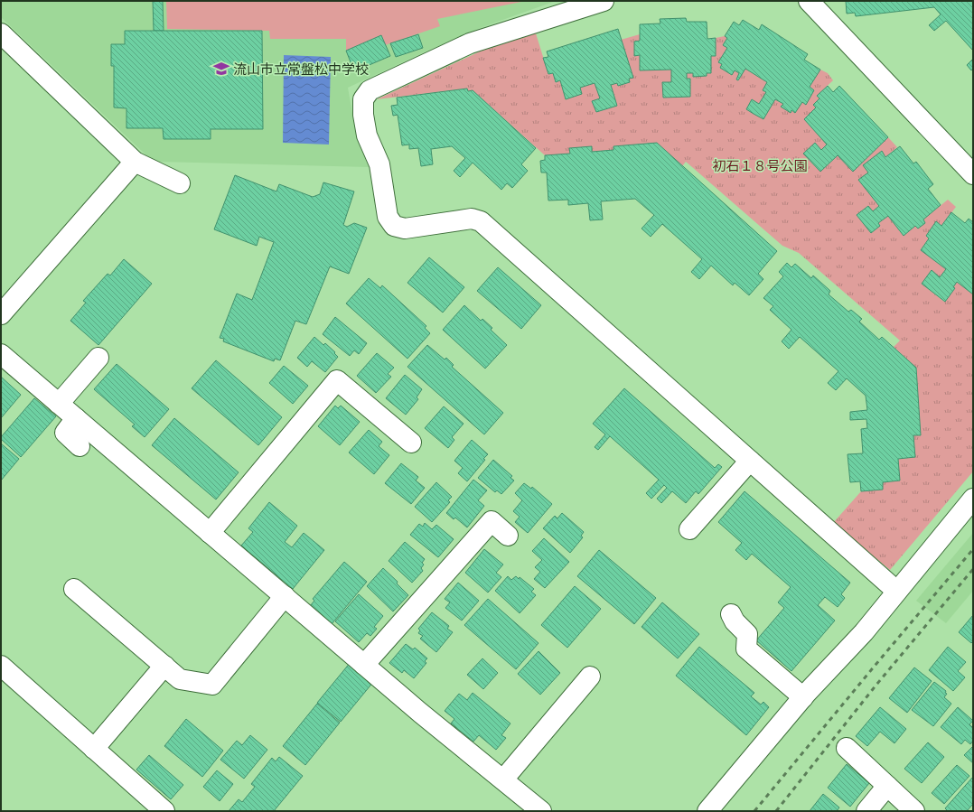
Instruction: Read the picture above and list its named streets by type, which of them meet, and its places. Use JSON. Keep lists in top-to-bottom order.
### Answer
{
  "parks": ["初石１８号公園"],
  "places": {
    "school or university": ["流山市立常盤松中学校"]
  }
}
